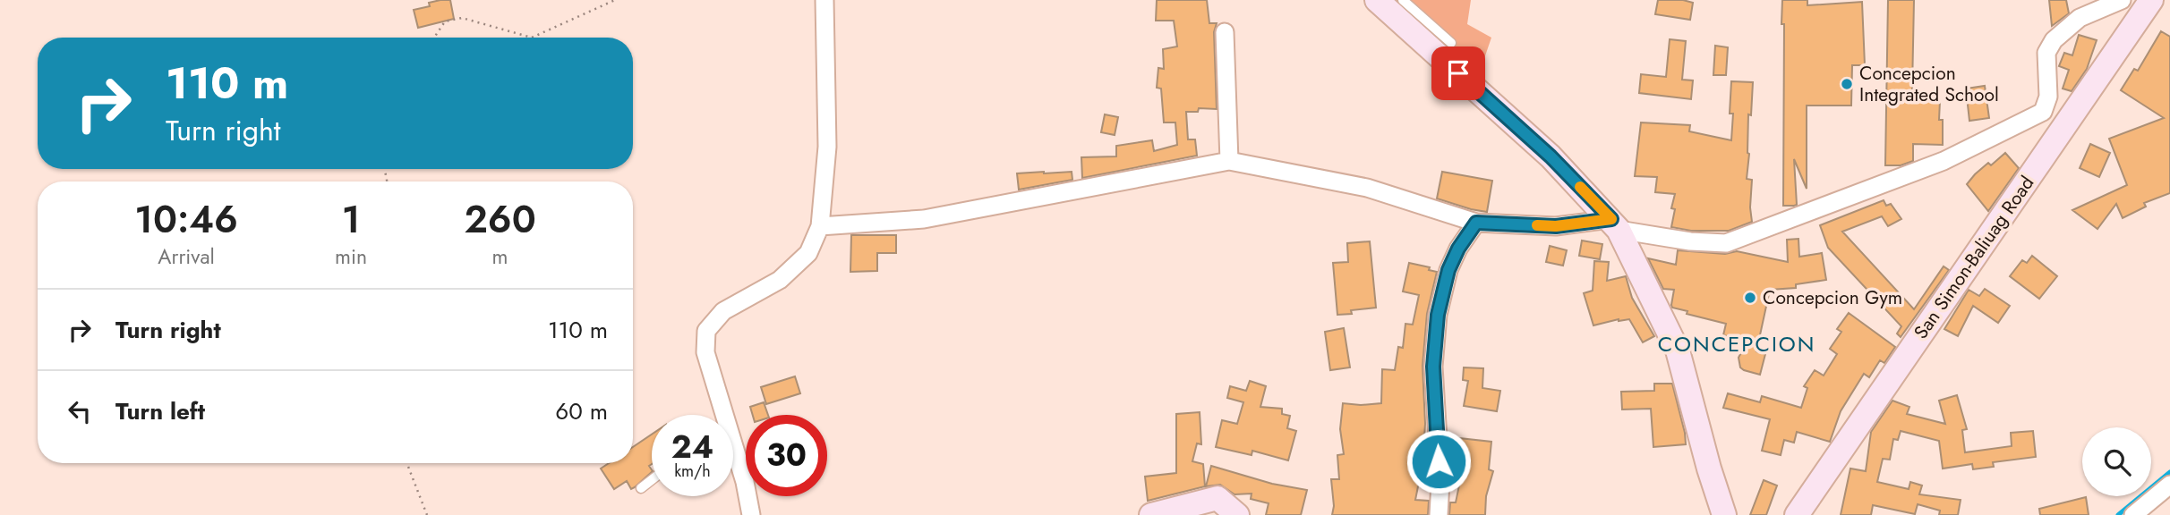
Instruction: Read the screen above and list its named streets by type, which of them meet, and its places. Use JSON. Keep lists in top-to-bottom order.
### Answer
{
  "streets": {
    "main road": ["San Simon-Baliuag Road"]
  },
  "districts": ["CONCEPCION"],
  "places": ["Concepcion Integrated School", "Concepcion Gym"],
  "page": {
    "turn": ["110 m", "Turn right"],
    "eta": [
      "10:46",
      "Arrival",
      "1",
      "min",
      "260",
      "m"
    ],
    "list": [
      {
        "name": "Turn right",
        "value": "110 m"
      },
      {
        "name": "Turn left",
        "value": "60 m"
      }
    ],
    "speed": "24 km/h",
    "limit": "30"
  }
}
